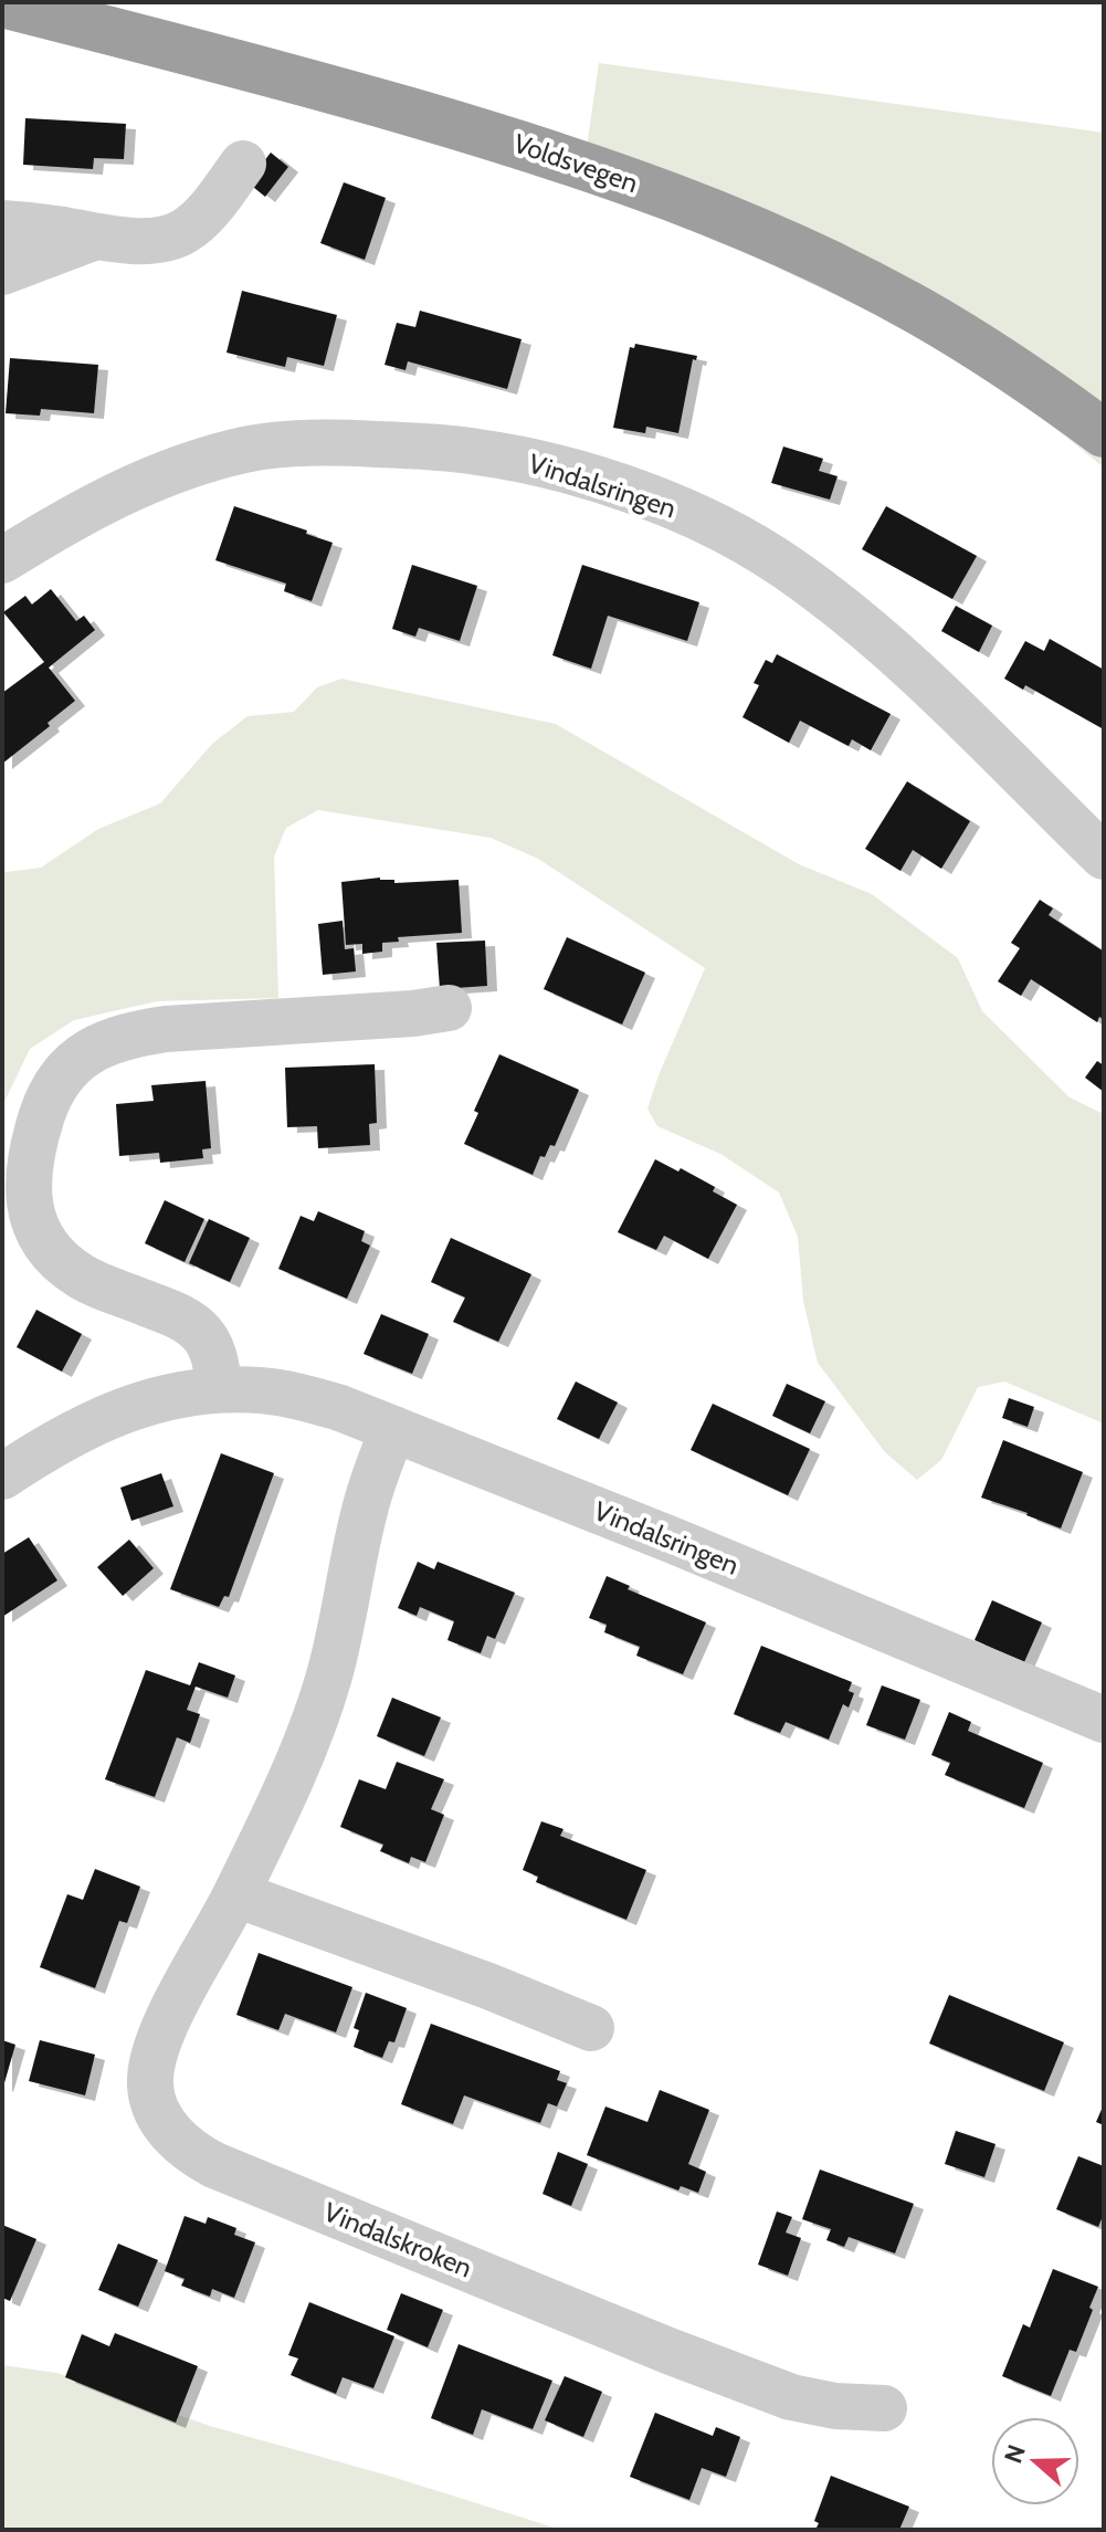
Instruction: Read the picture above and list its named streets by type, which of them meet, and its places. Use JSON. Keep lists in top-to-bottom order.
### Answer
{
  "streets": {
    "highway": ["Voldsvegen"],
    "street": ["Vindalsringen", "Vindalskroken"]
  },
  "crossings": [
    ["Vindalsringen", "Vindalskroken"]
  ],
  "north": "left"
}
